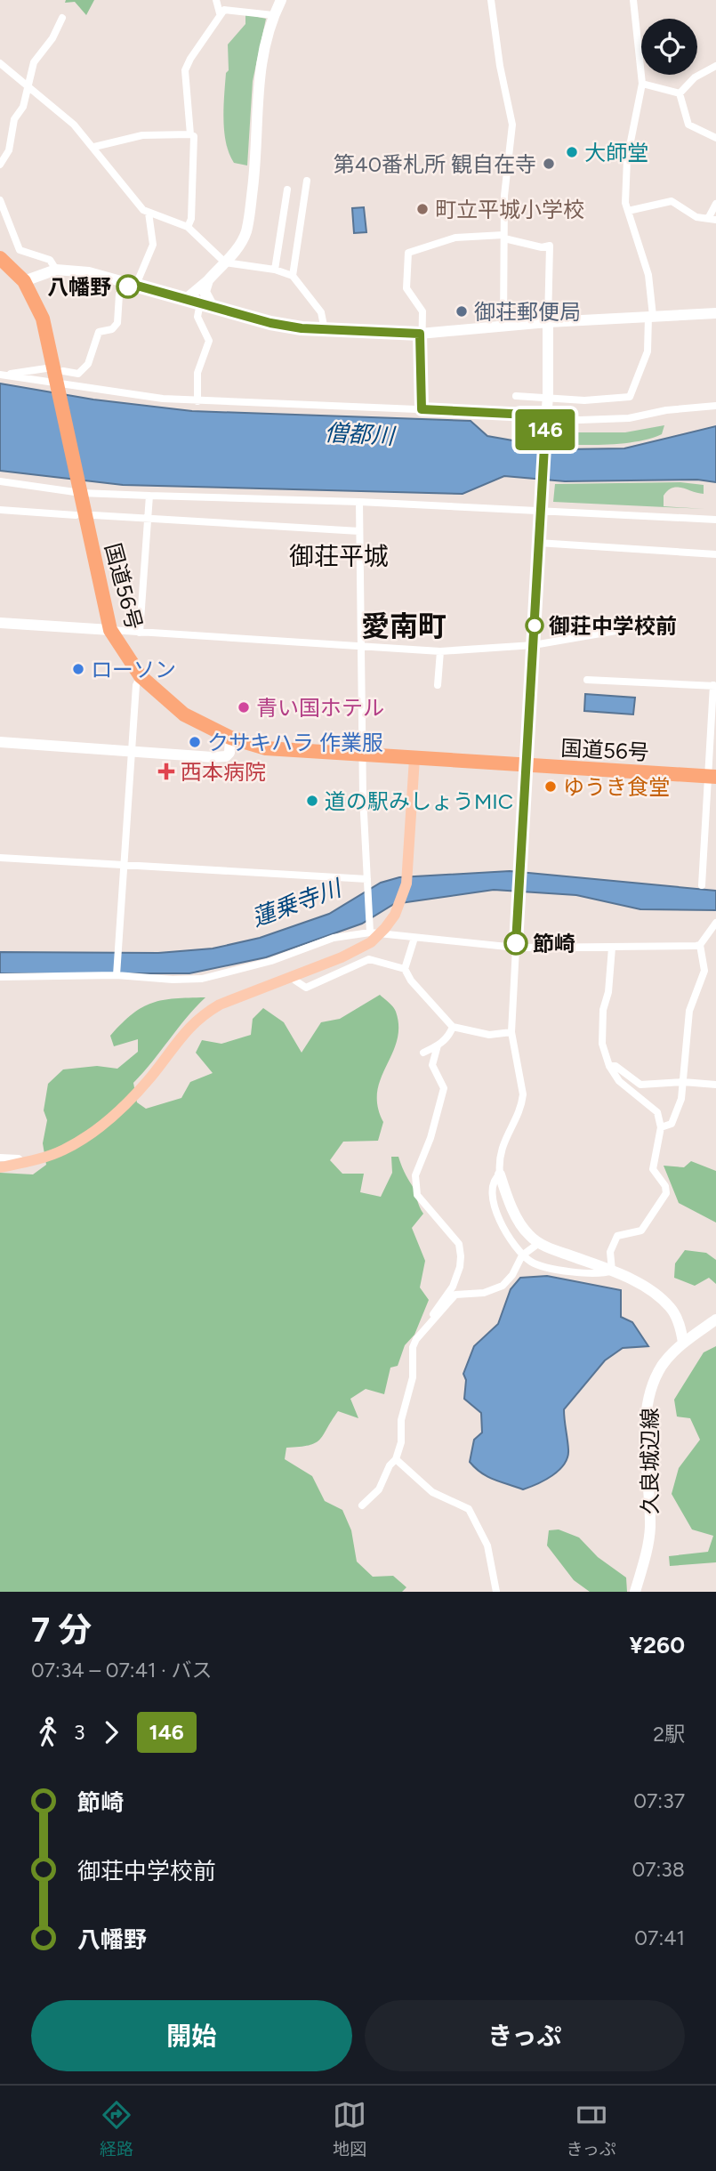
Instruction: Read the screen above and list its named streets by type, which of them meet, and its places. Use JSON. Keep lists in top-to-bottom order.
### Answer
{
  "streets": {
    "highway": ["国道56号"],
    "street": ["久良城辺線"]
  },
  "districts": ["御荘平城", "愛南町"],
  "water": ["僧都川", "蓮乗寺川"],
  "places": {
    "other": [
      "大師堂",
      "第40番札所 観自在寺",
      "町立平城小学校",
      "八幡野",
      "御荘郵便局",
      "御荘中学校前",
      "ローソン",
      "青い国ホテル",
      "クサキハラ 作業服",
      "ゆうき食堂",
      "道の駅みしょうMIC",
      "節崎"
    ],
    "health": ["西本病院"]
  },
  "lines": ["bus line 146"],
  "page": {
    "on_map": "146",
    "heading": ["7 分", "07:34 – 07:41 · バス", "¥260"],
    "legs": ["3", "146", "2駅"],
    "list": [
      {
        "name": "節崎",
        "value": "07:37"
      },
      {
        "name": "御荘中学校前",
        "value": "07:38"
      },
      {
        "name": "八幡野",
        "value": "07:41"
      }
    ],
    "buttons": ["開始", "きっぷ"],
    "tabs": ["経路", "地図", "きっぷ"]
  }
}
